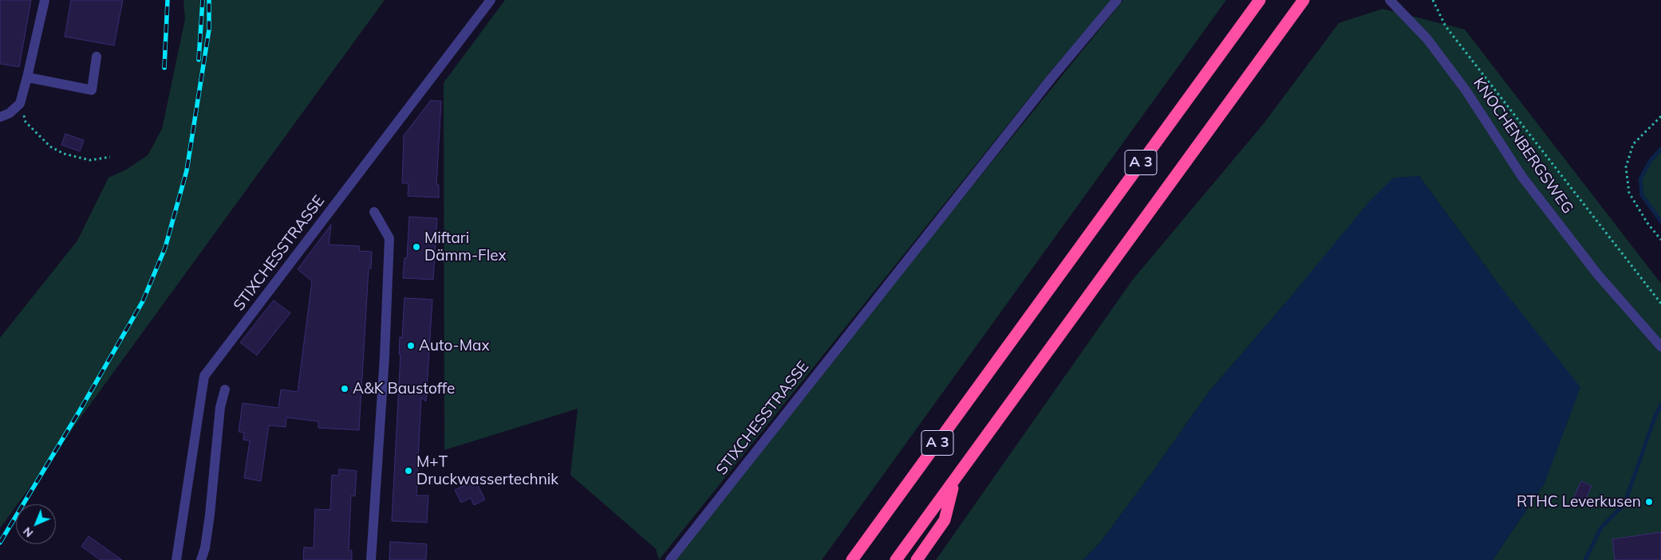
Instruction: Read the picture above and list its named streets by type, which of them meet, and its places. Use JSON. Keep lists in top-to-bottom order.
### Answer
{
  "streets": {
    "highway": ["A 3"],
    "street": ["KNOCHENBERGSWEG", "STIXCHESSTRASSE"]
  },
  "places": [
    "Miftari Dämm-Flex",
    "Auto-Max",
    "A&K Baustoffe",
    "M+T Druckwassertechnik",
    "RTHC Leverkusen"
  ],
  "north": "bottom left"
}
